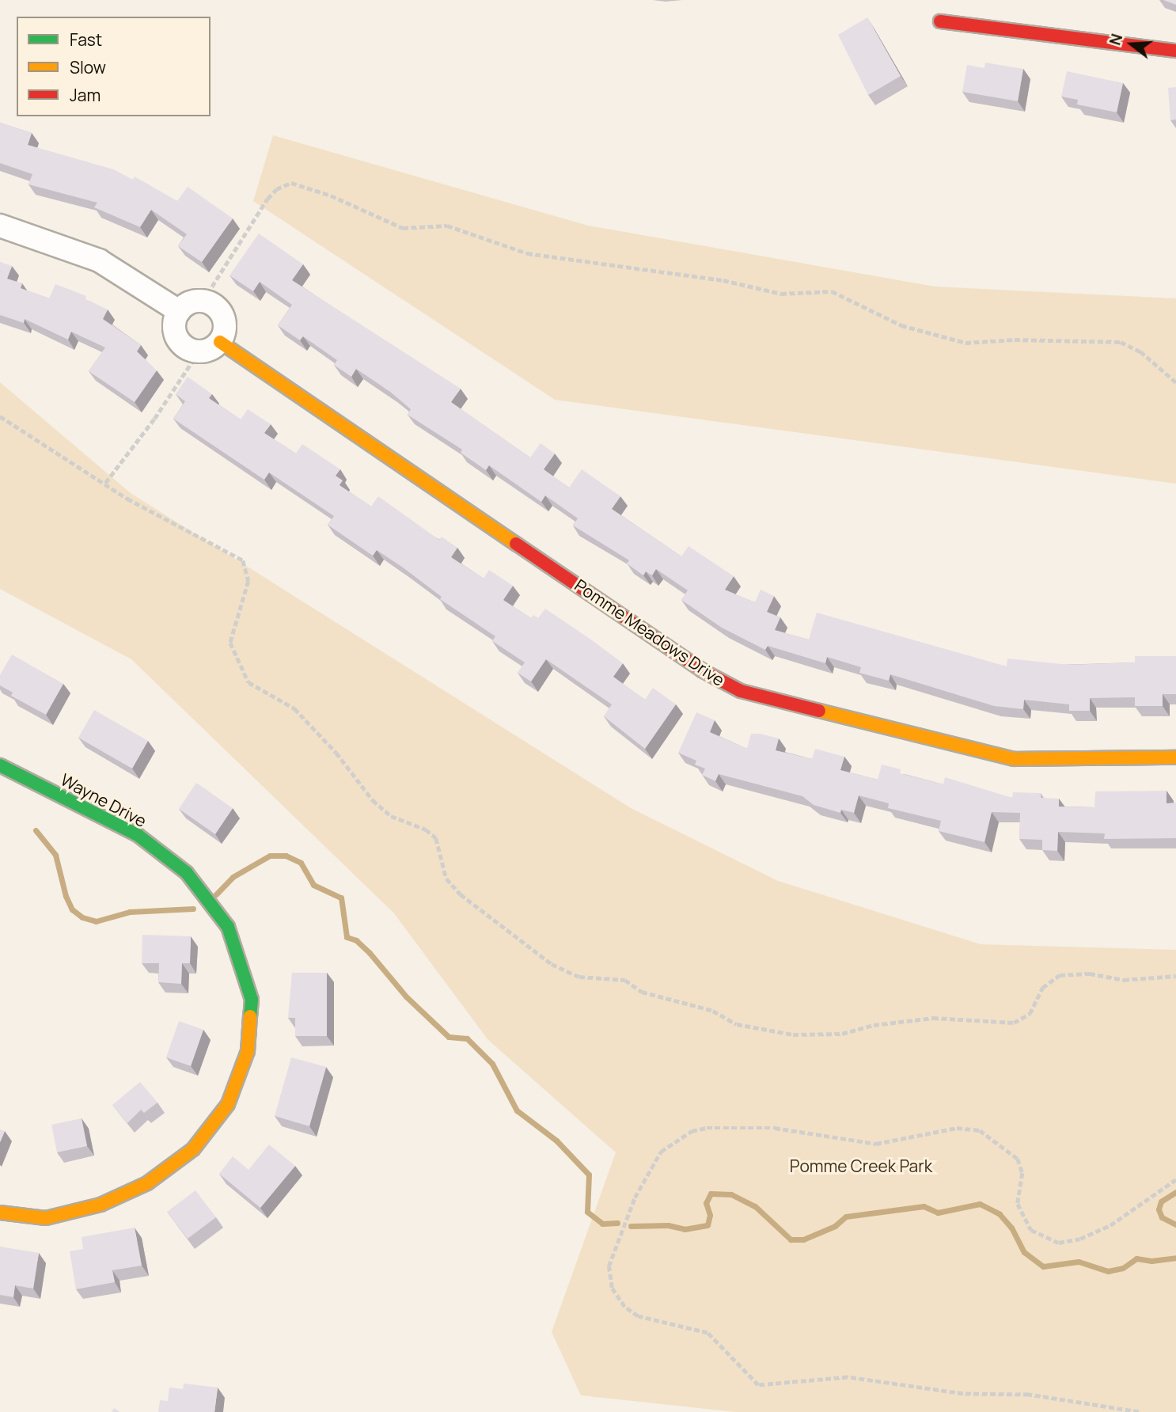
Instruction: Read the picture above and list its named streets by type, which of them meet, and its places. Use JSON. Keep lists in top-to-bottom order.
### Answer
{
  "streets": {
    "street": ["Pomme Meadows Drive", "Wayne Drive"]
  },
  "parks": ["Pomme Creek Park"],
  "legend": ["Fast", "Slow", "Jam"],
  "north": "left"
}
